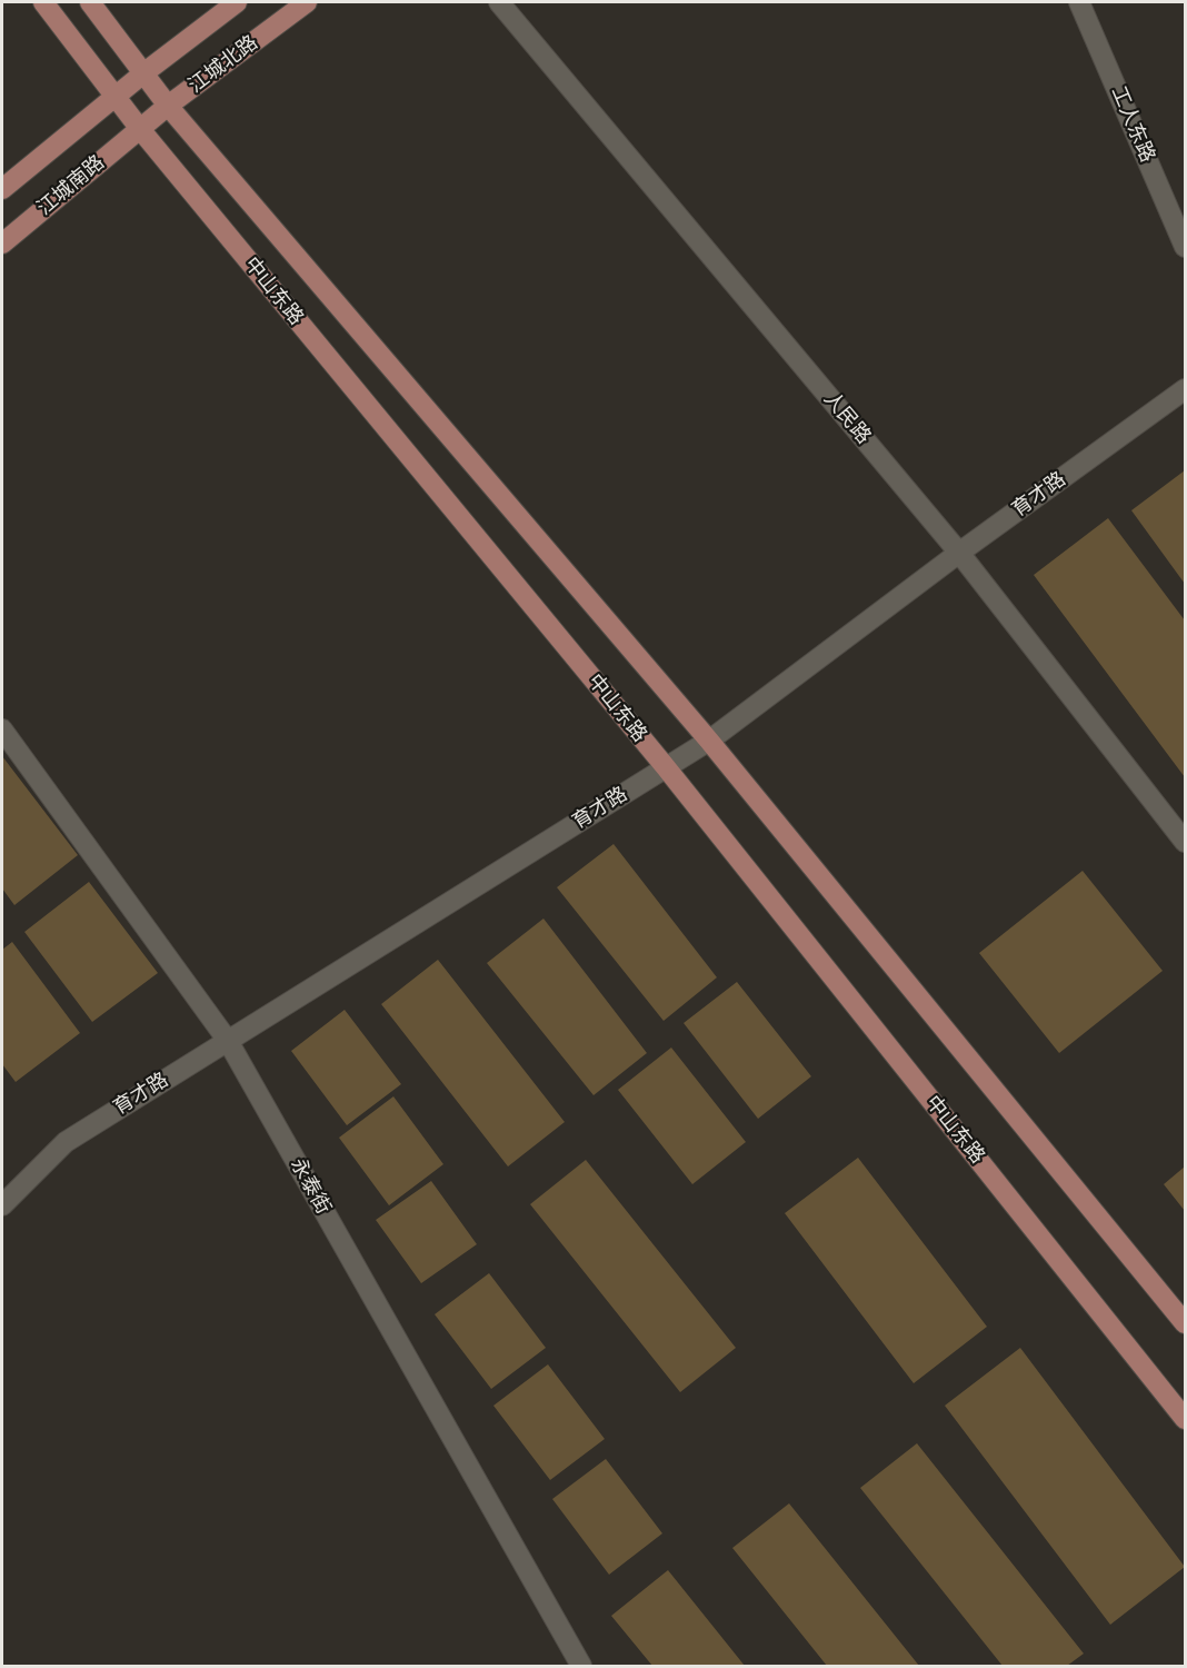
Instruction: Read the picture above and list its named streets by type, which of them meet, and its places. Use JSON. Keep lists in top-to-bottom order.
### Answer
{
  "streets": {
    "main road": ["江城北路", "江城南路", "中山东路"],
    "street": [
      "工人东路",
      "人民路",
      "育才路",
      "永泰街"
    ]
  },
  "crossings": [
    ["江城北路", "江城南路"],
    ["江城北路", "中山东路"],
    ["江城南路", "中山东路"],
    ["中山东路", "育才路"],
    ["人民路", "育才路"],
    ["育才路", "永泰街"]
  ]
}
